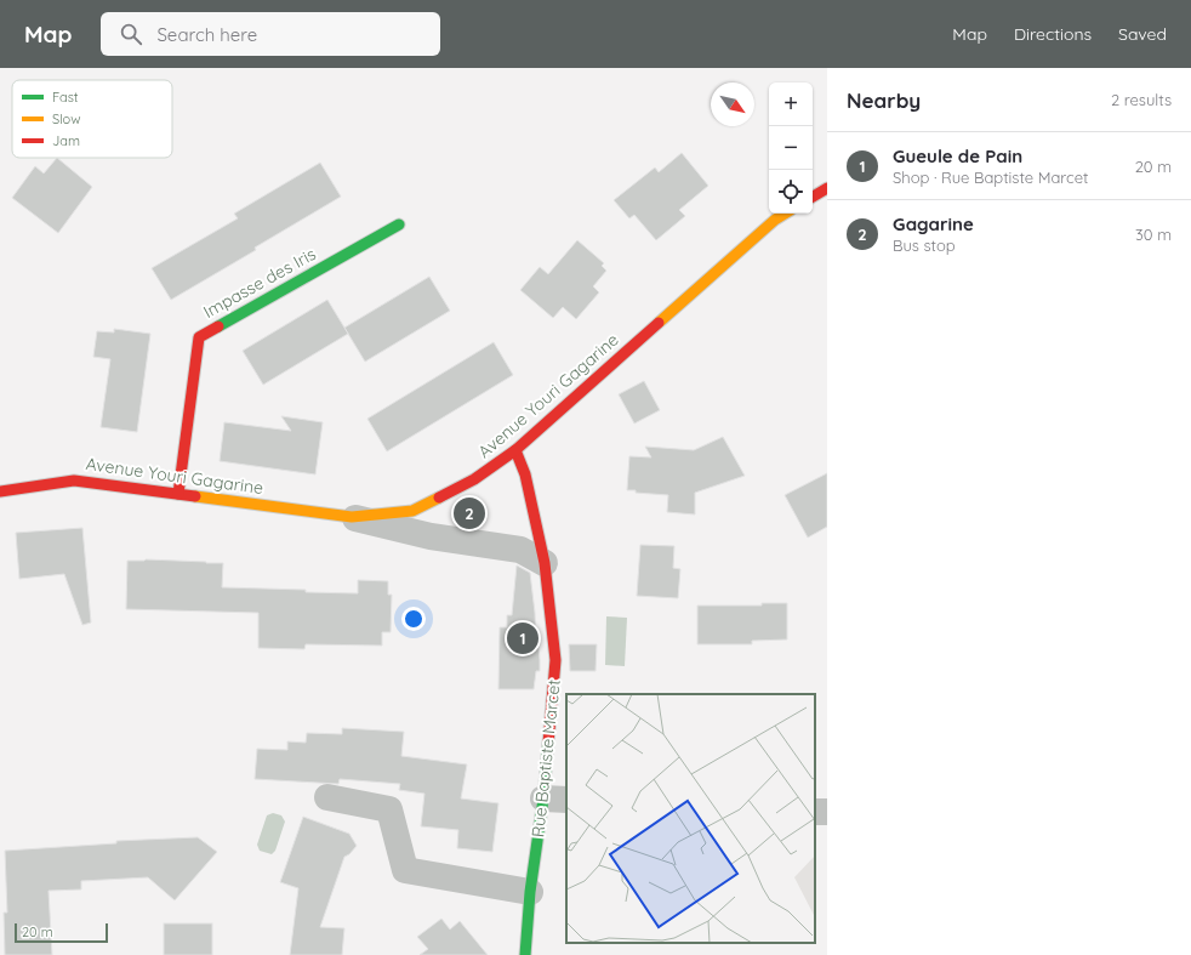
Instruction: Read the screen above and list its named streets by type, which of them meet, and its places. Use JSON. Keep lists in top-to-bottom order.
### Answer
{
  "streets": {
    "street": ["Impasse des Iris", "Avenue Youri Gagarine", "Rue Baptiste Marcet"]
  },
  "crossings": [
    ["Impasse des Iris", "Avenue Youri Gagarine"],
    ["Avenue Youri Gagarine", "Rue Baptiste Marcet"]
  ],
  "legend": ["Fast", "Slow", "Jam"],
  "scale_bar": "20 m",
  "north": "bottom right",
  "page": {
    "header": "Map",
    "search": "Search here",
    "nav": ["Map", "Directions", "Saved"],
    "heading": ["Nearby", "2 results"],
    "map_buttons": ["+", "−"],
    "list": [
      {
        "mark": "1",
        "name": "Gueule de Pain",
        "note": "Shop · Rue Baptiste Marcet",
        "value": "20 m"
      },
      {
        "mark": "2",
        "name": "Gagarine",
        "note": "Bus stop",
        "value": "30 m"
      }
    ],
    "pins": ["2", "1"],
    "scale": "20 m"
  }
}
